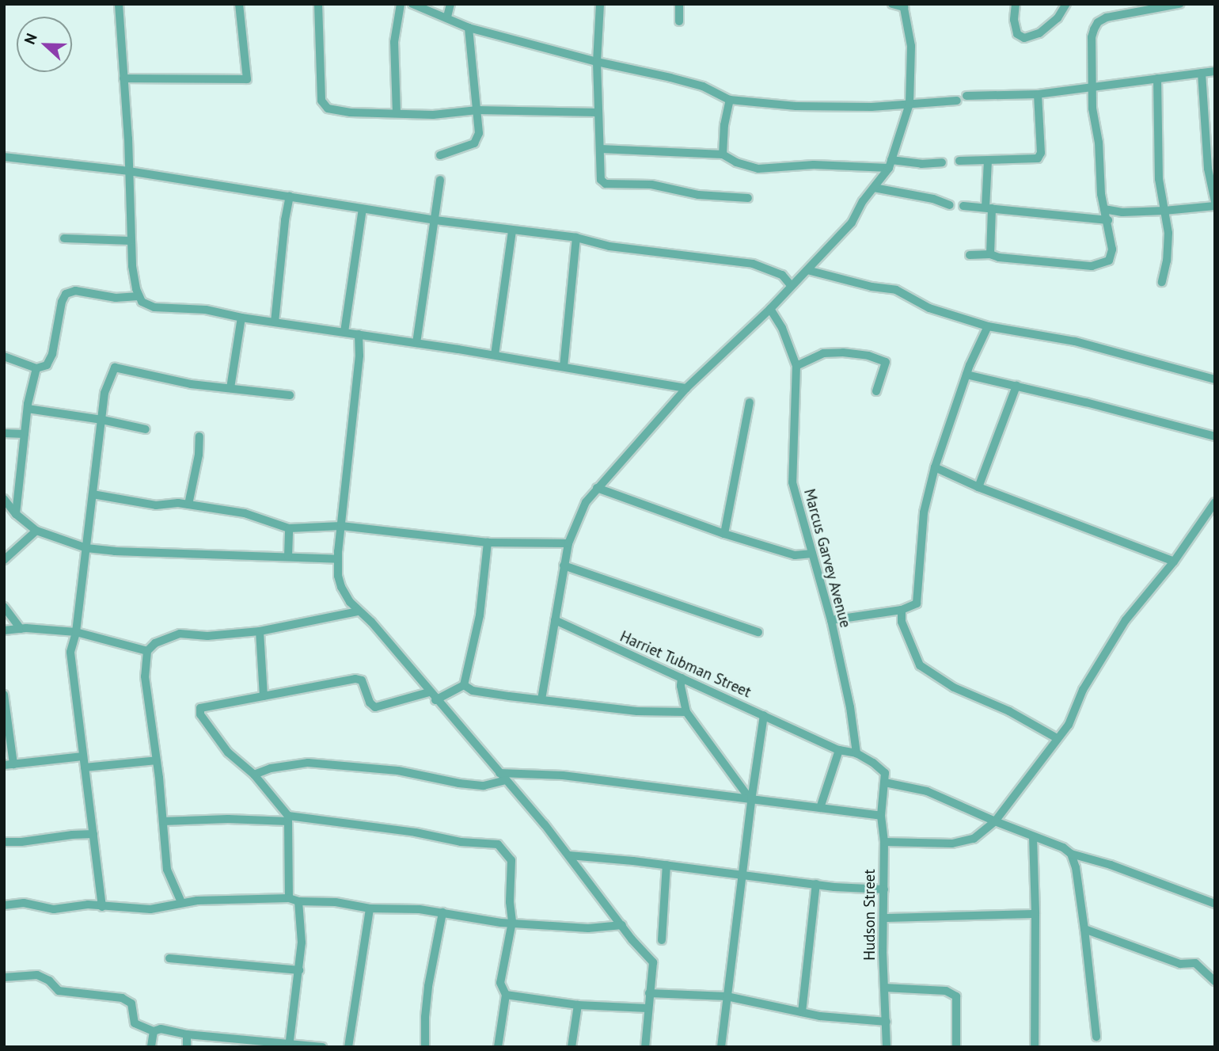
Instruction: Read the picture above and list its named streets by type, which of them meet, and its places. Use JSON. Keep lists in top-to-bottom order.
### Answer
{
  "streets": {
    "street": ["Marcus Garvey Avenue", "Harriet Tubman Street", "Hudson Street"]
  },
  "crossings": [
    ["Marcus Garvey Avenue", "Harriet Tubman Street"]
  ],
  "north": "left"
}
